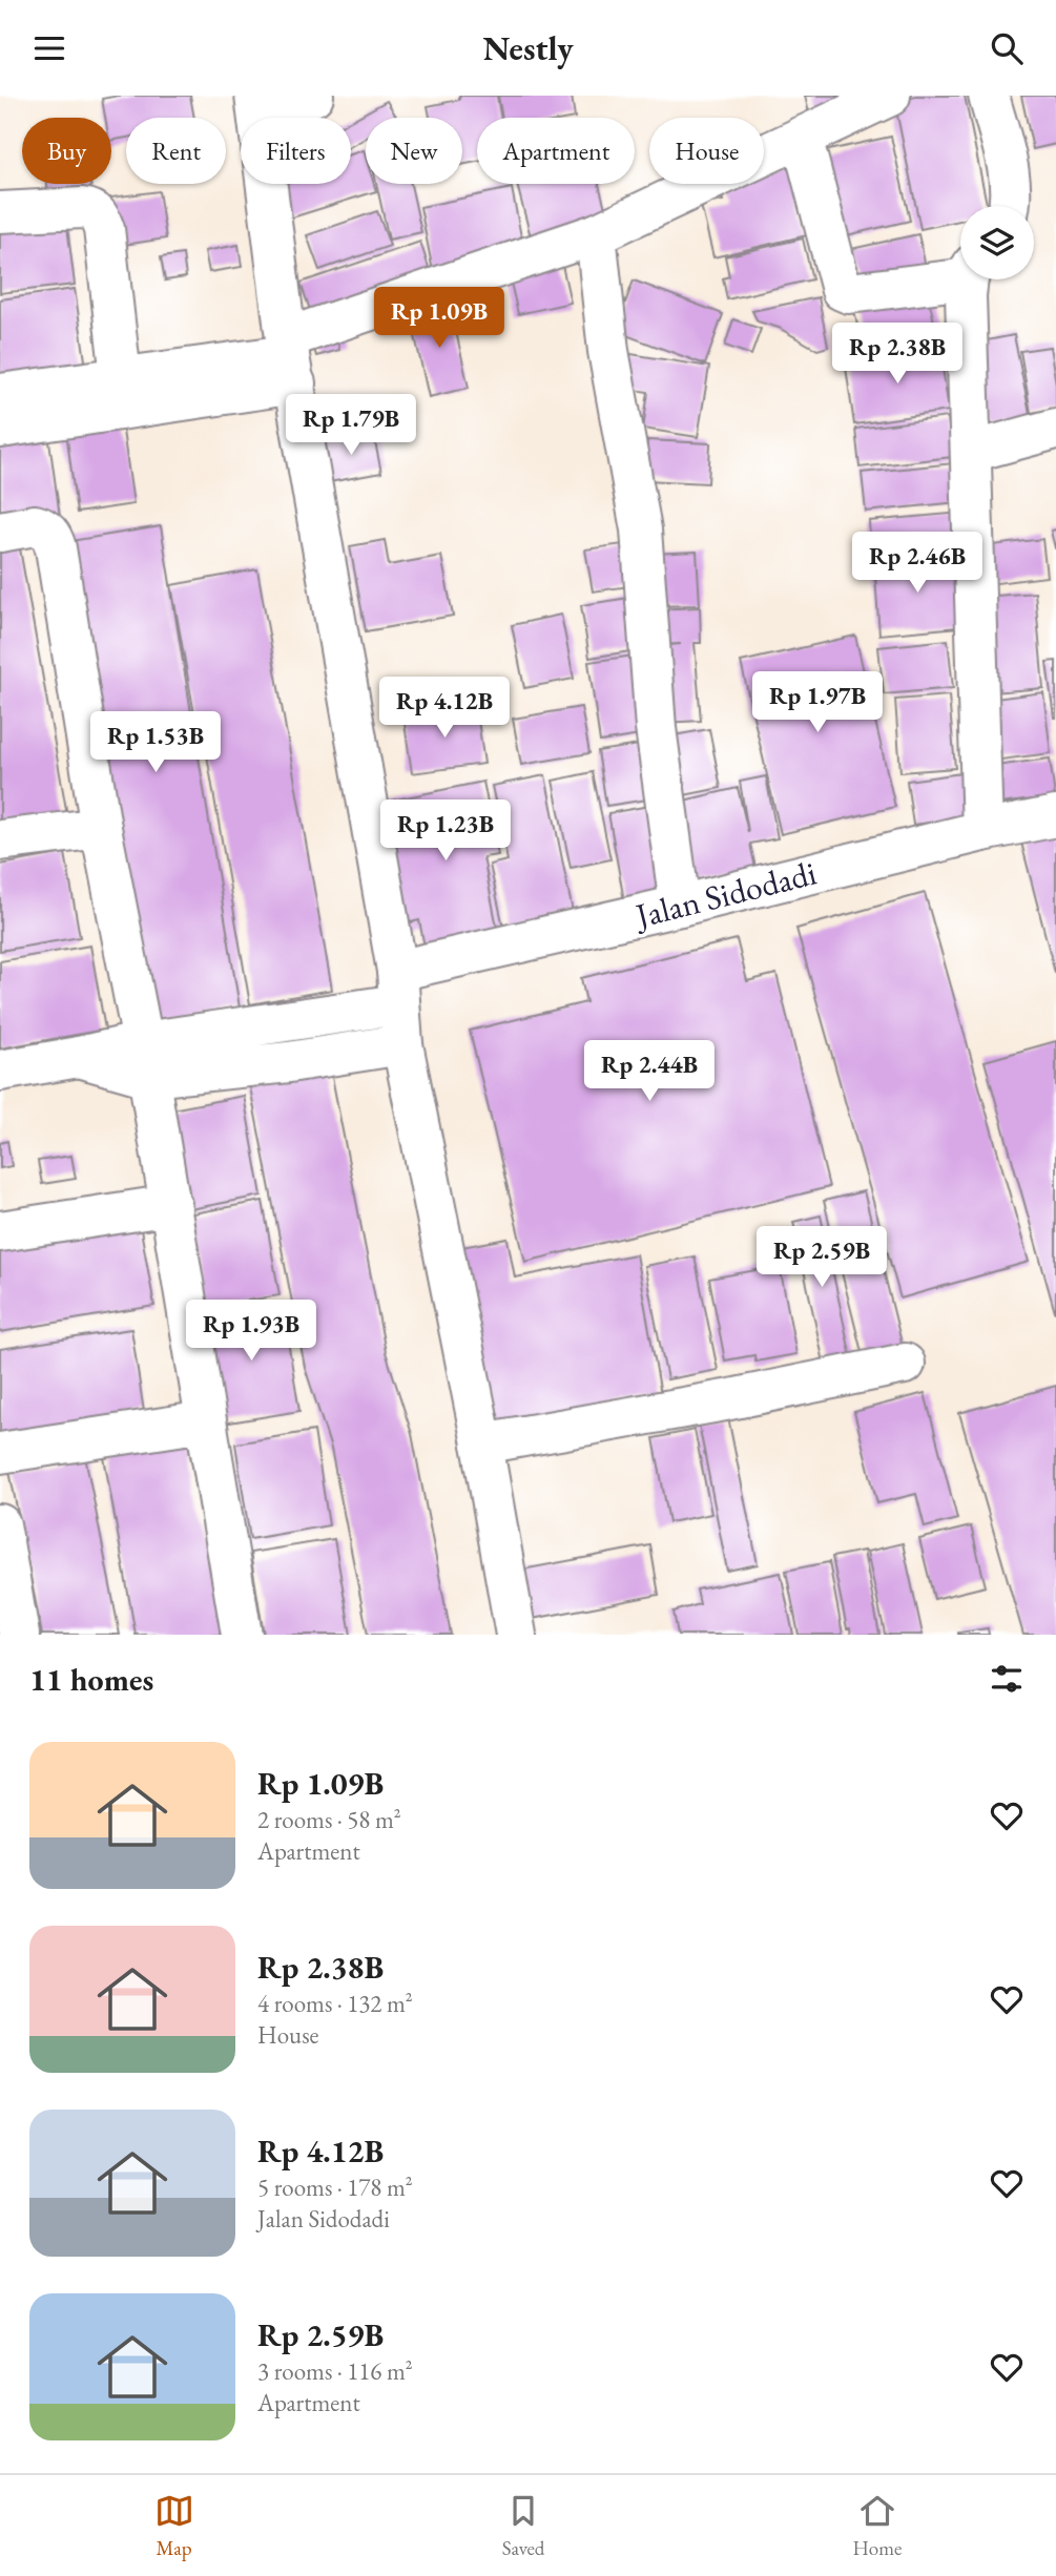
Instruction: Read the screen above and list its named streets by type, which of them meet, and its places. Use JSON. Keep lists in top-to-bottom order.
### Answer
{
  "streets": {
    "street": ["Jalan Sidodadi"]
  },
  "page": {
    "header": "Nestly",
    "chip": [
      "Buy",
      "Rent",
      "Filters",
      "New",
      "Apartment",
      "House"
    ],
    "price": [
      "Rp 1.09B",
      "Rp 2.38B",
      "Rp 1.79B",
      "Rp 2.46B",
      "Rp 1.97B",
      "Rp 4.12B",
      "Rp 1.53B",
      "Rp 1.23B",
      "Rp 2.44B",
      "Rp 2.59B",
      "Rp 1.93B"
    ],
    "heading": "11 homes",
    "list": [
      {
        "name": "Rp 1.09B",
        "note": "2 rooms · 58 m² · Apartment"
      },
      {
        "name": "Rp 2.38B",
        "note": "4 rooms · 132 m² · House"
      },
      {
        "name": "Rp 4.12B",
        "note": "5 rooms · 178 m² · Jalan Sidodadi"
      },
      {
        "name": "Rp 2.59B",
        "note": "3 rooms · 116 m² · Apartment"
      }
    ],
    "tabs": ["Map", "Saved", "Home"]
  }
}
